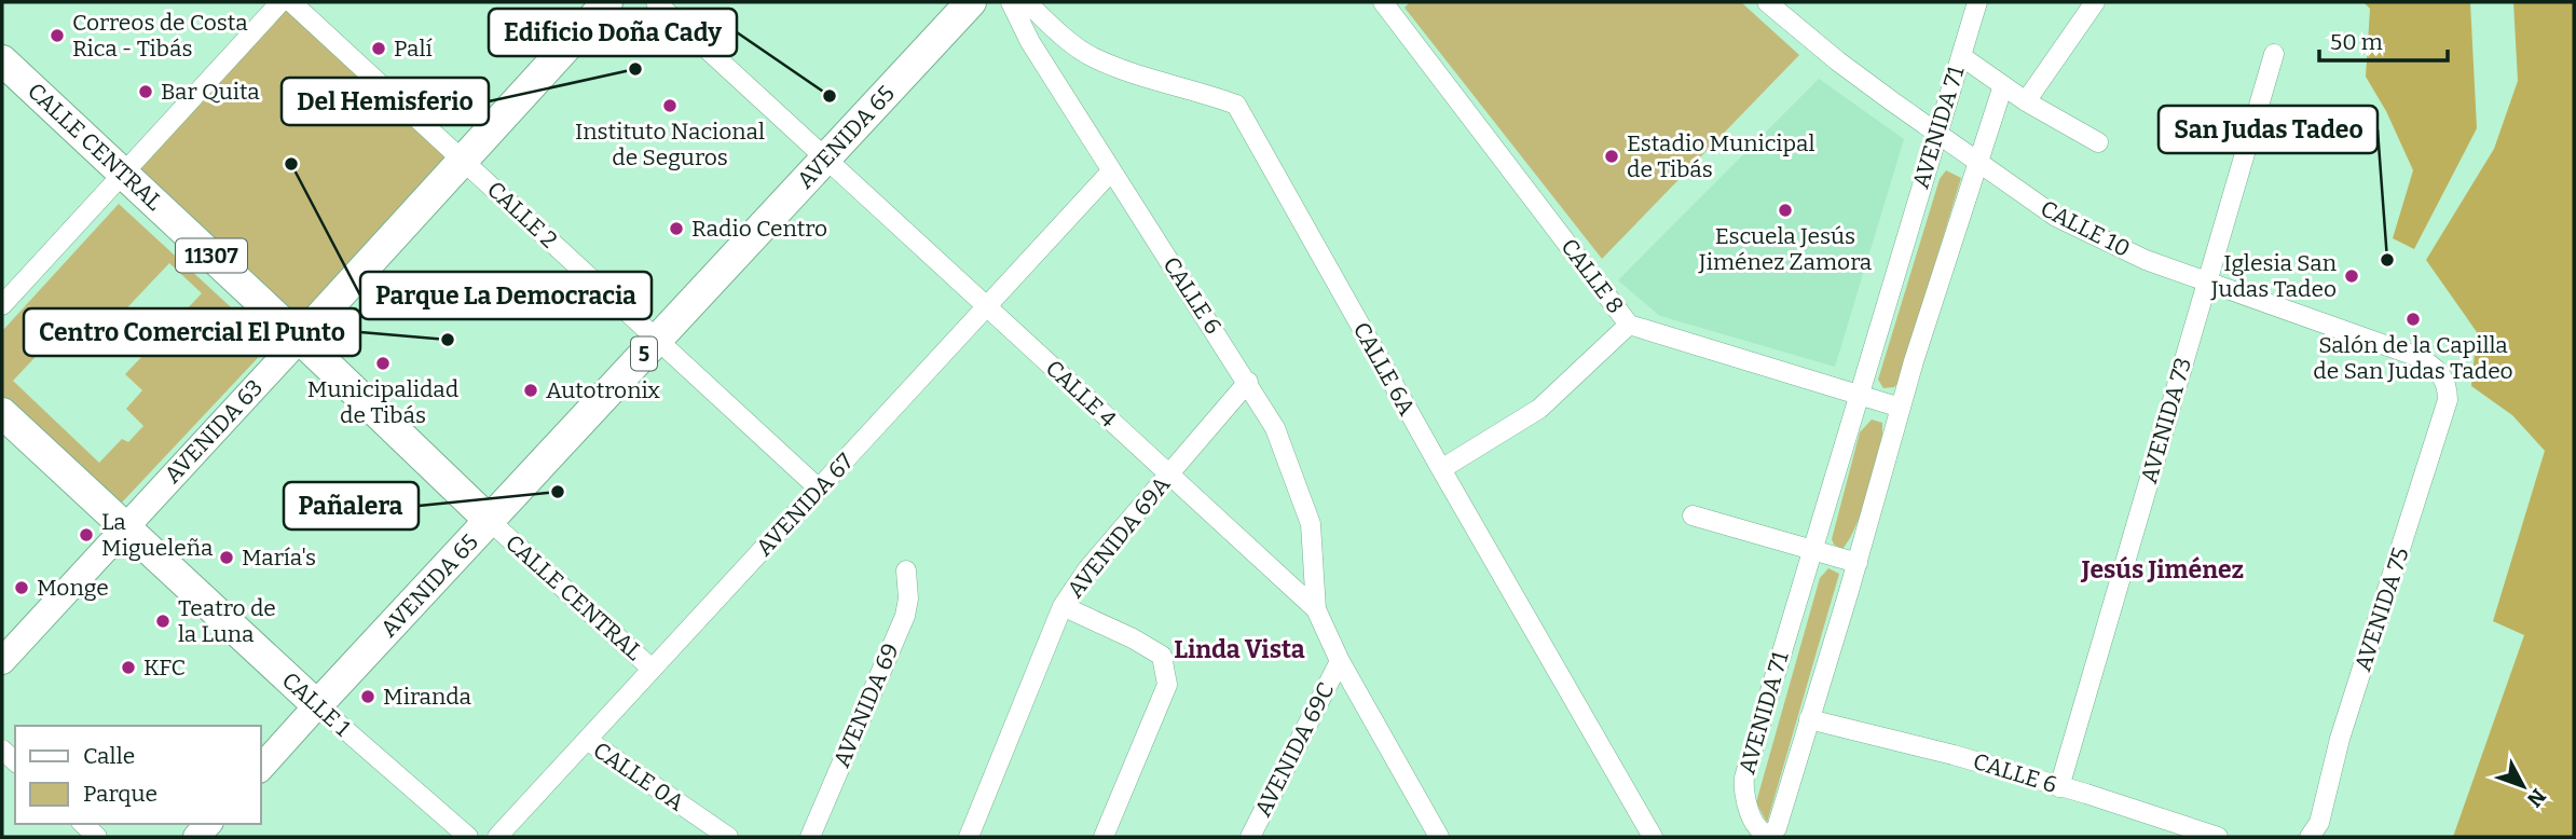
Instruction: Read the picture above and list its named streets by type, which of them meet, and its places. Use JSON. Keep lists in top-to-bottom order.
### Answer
{
  "streets": {
    "main road": [
      "AVENIDA 65",
      "CALLE CENTRAL",
      "11307",
      "5",
      "AVENIDA 63",
      "CALLE 1"
    ],
    "street": [
      "AVENIDA 71",
      "CALLE 2",
      "CALLE 10",
      "CALLE 8",
      "CALLE 6",
      "CALLE 6A",
      "CALLE 4",
      "AVENIDA 73",
      "AVENIDA 67",
      "AVENIDA 69A",
      "AVENIDA 75",
      "AVENIDA 69",
      "AVENIDA 69C",
      "CALLE 0A"
    ]
  },
  "crossings": [
    ["AVENIDA 71", "CALLE 10"],
    ["AVENIDA 71", "CALLE 8"],
    ["AVENIDA 71", "CALLE 6"],
    ["AVENIDA 65", "CALLE CENTRAL"],
    ["AVENIDA 65", "CALLE 2"],
    ["AVENIDA 65", "CALLE 4"],
    ["AVENIDA 65", "CALLE 1"],
    ["CALLE CENTRAL", "AVENIDA 63"],
    ["CALLE CENTRAL", "AVENIDA 67"],
    ["CALLE 2", "AVENIDA 63"],
    ["CALLE 2", "AVENIDA 67"],
    ["CALLE 10", "AVENIDA 73"],
    ["CALLE 10", "AVENIDA 75"],
    ["CALLE 6", "CALLE 4"],
    ["CALLE 6", "AVENIDA 73"],
    ["CALLE 6", "AVENIDA 67"],
    ["CALLE 6", "AVENIDA 69A"],
    ["CALLE 4", "AVENIDA 67"],
    ["CALLE 4", "AVENIDA 69A"],
    ["CALLE 4", "AVENIDA 69C"],
    ["AVENIDA 63", "CALLE 1"],
    ["AVENIDA 67", "CALLE 0A"]
  ],
  "districts": ["Jesús Jiménez", "Linda Vista"],
  "places": [
    "Correos de Costa Rica - Tibás",
    "Palí",
    "Del Hemisferio",
    "Bar Quita",
    "Edificio Doña Cady",
    "Instituto Nacional de Seguros",
    "Estadio Municipal de Tibás",
    "Parque La Democracia",
    "Escuela Jesús Jiménez Zamora",
    "Radio Centro",
    "San Judas Tadeo",
    "Iglesia San Judas Tadeo",
    "Salón de la Capilla de San Judas Tadeo",
    "Centro Comercial El Punto",
    "Municipalidad de Tibás",
    "Autotronix",
    "Pañalera",
    "La Migueleña",
    "María's",
    "Monge",
    "Teatro de la Luna",
    "KFC",
    "Miranda"
  ],
  "legend": ["Calle", "Parque"],
  "scale_bar": "50 m",
  "north": "bottom right"
}
